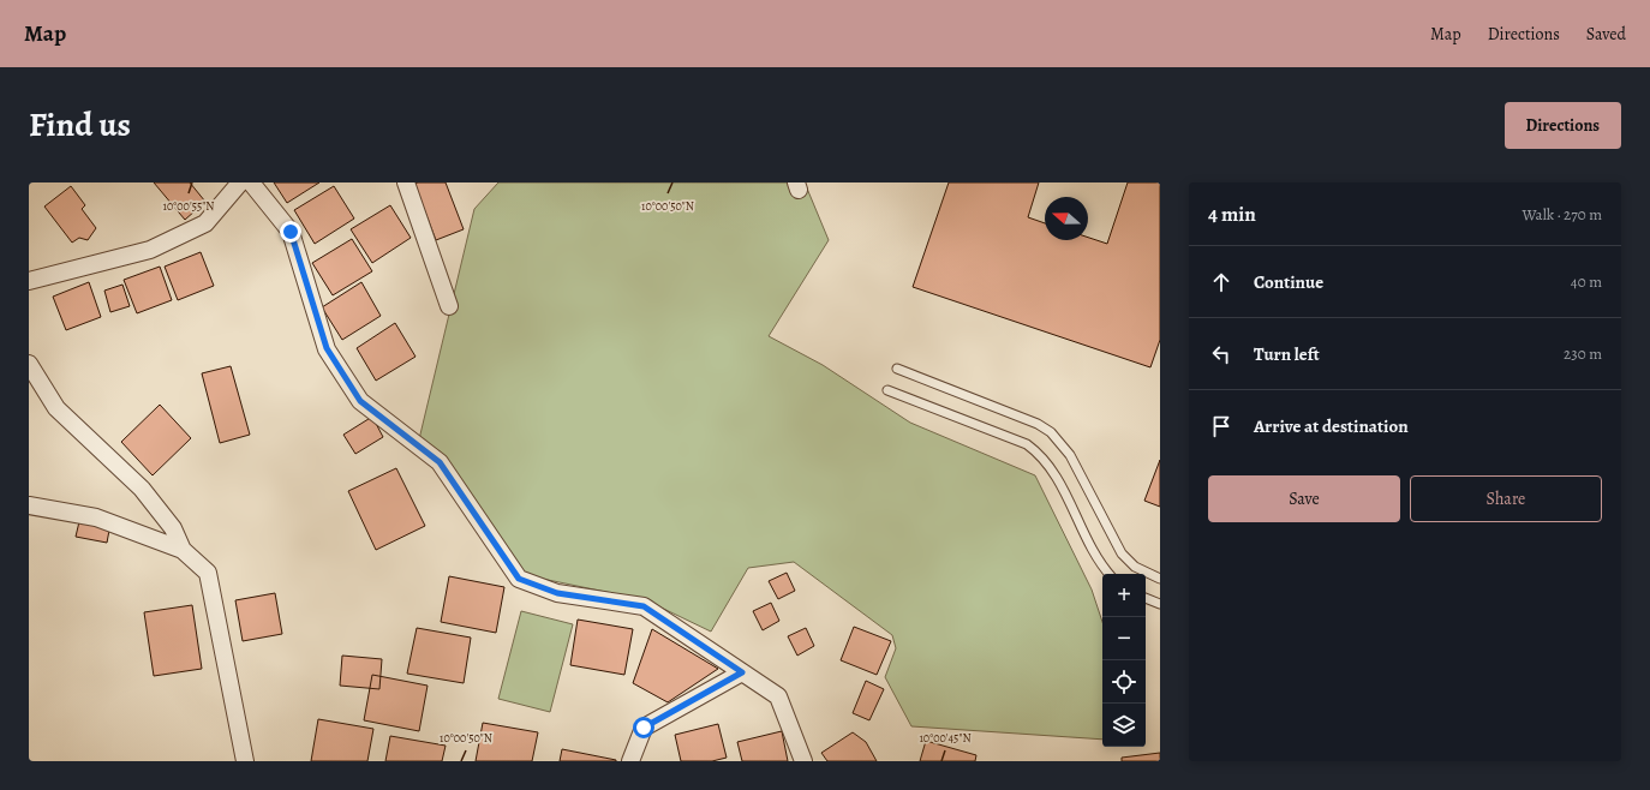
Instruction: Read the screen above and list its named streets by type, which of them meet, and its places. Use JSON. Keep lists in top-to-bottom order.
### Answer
{
  "north": "left",
  "page": {
    "header": "Map",
    "nav": ["Map", "Directions", "Saved"],
    "title": "Find us",
    "buttons": [
      "Directions",
      ["Save", "Share"]
    ],
    "heading": ["4 min", "Walk · 270 m"],
    "list": [
      ["Continue", "40 m"],
      ["Turn left", "230 m"],
      "Arrive at destination"
    ],
    "map_buttons": ["+", "−"]
  },
  "coordinates": ["10°00'55\"N", "10°00'50\"N", "10°00'45\"N"]
}
